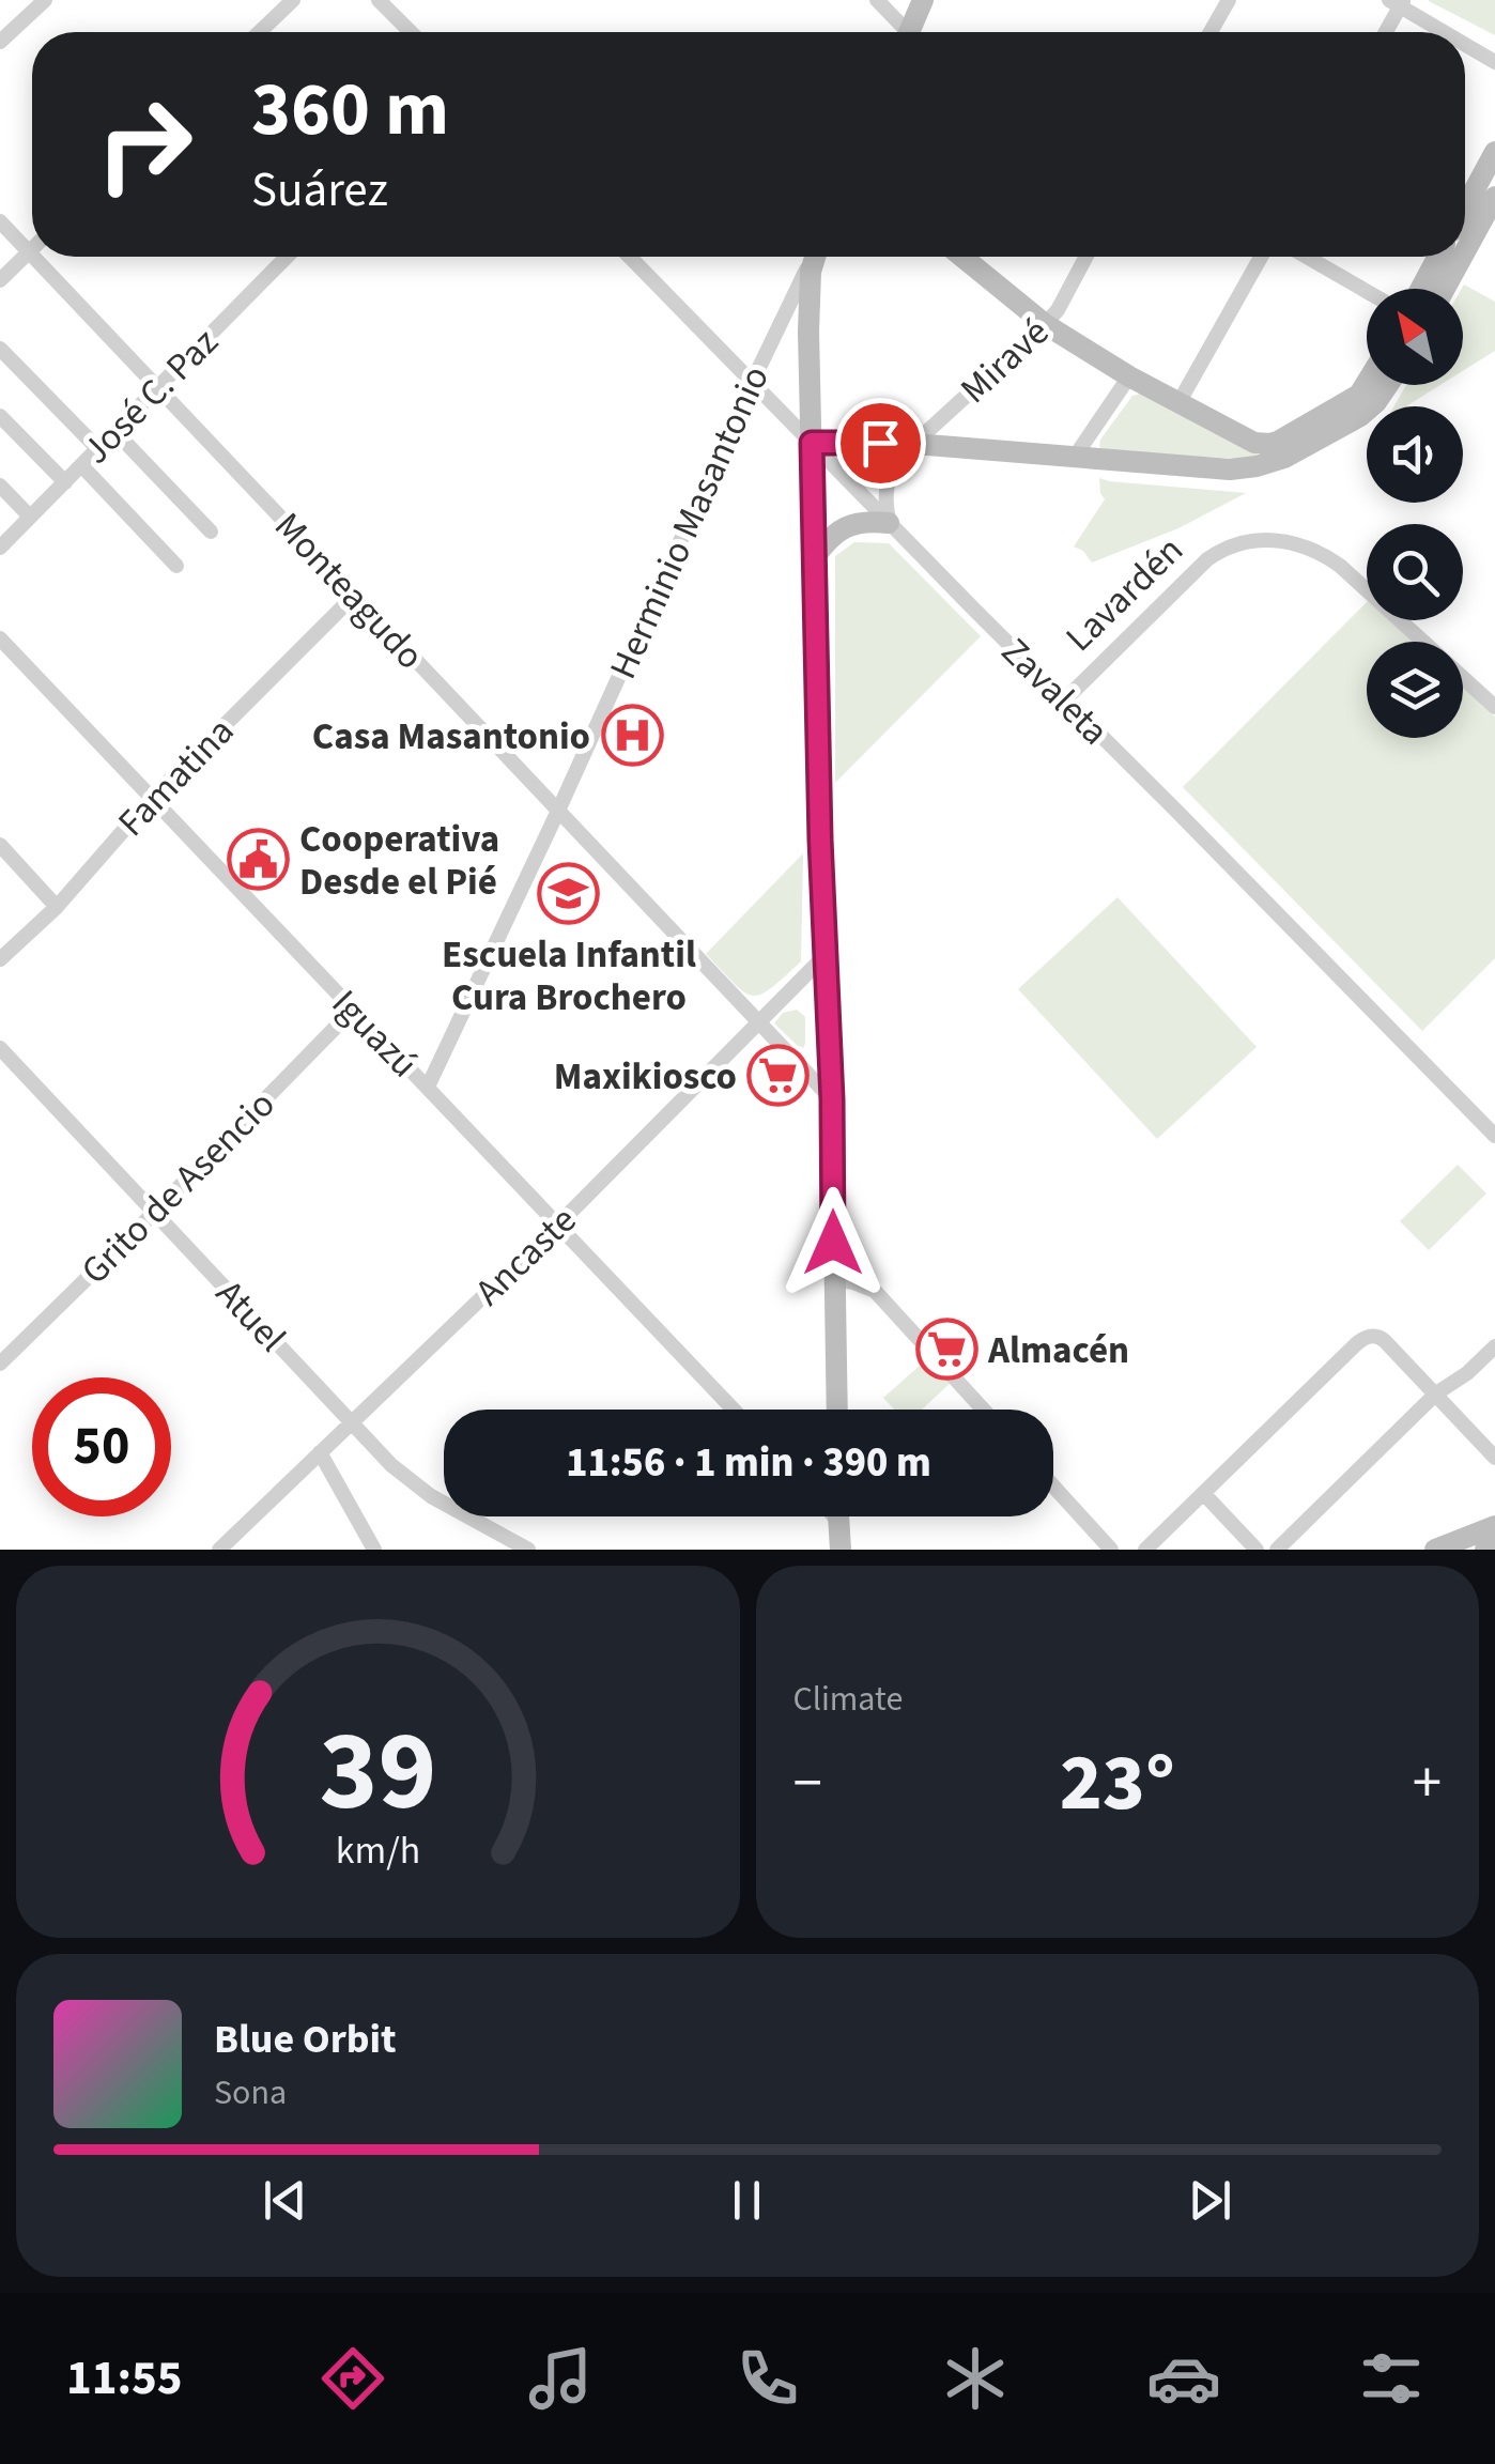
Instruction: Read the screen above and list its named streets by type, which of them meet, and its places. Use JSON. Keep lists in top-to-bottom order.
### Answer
{
  "streets": {
    "street": [
      "Miravé",
      "José C. Paz",
      "Herminio Masantonio",
      "Monteagudo",
      "Lavardén",
      "Zavaleta",
      "Famatina",
      "Iguazú",
      "Grito de Asencio",
      "Ancaste",
      "Atuel"
    ]
  },
  "crossings": [
    ["Miravé", "Zavaleta"],
    ["José C. Paz", "Monteagudo"],
    ["Herminio Masantonio", "Monteagudo"],
    ["Herminio Masantonio", "Zavaleta"],
    ["Herminio Masantonio", "Iguazú"],
    ["Monteagudo", "Famatina"],
    ["Monteagudo", "Ancaste"],
    ["Lavardén", "Zavaleta"],
    ["Famatina", "Iguazú"],
    ["Iguazú", "Grito de Asencio"],
    ["Iguazú", "Ancaste"],
    ["Grito de Asencio", "Atuel"],
    ["Ancaste", "Atuel"]
  ],
  "places": {
    "hospital": ["Casa Masantonio"],
    "public building": ["Cooperativa Desde el Pié"],
    "school or university": ["Escuela Infantil Cura Brochero"],
    "supermarket": ["Maxikiosco", "Almacén"]
  },
  "north": "top left",
  "page": {
    "turn": ["360 m", "Suárez"],
    "limit": "50",
    "trip": "11:56 · 1 min · 390 m",
    "tile": "Climate",
    "heat": ["−", "23°", "+"],
    "song": ["Blue Orbit", "Sona"],
    "tabs": "11:55",
    "gauge": ["39", "km/h"]
  }
}
